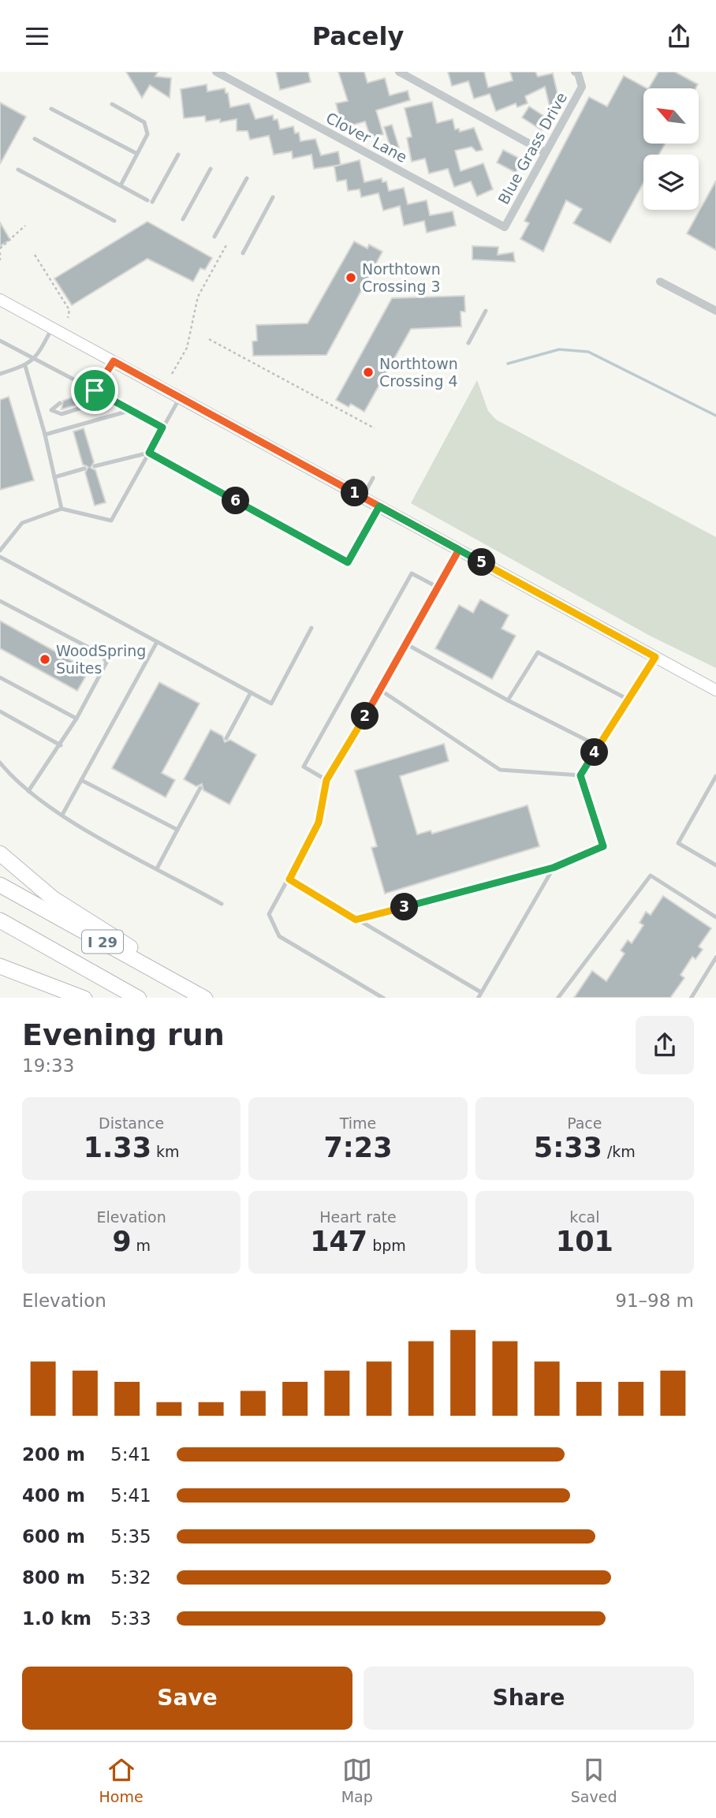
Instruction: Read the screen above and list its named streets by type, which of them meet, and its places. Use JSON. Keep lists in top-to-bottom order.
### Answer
{
  "streets": {
    "highway": ["I 29"],
    "street": ["Clover Lane", "Blue Grass Drive"]
  },
  "crossings": [
    ["Clover Lane", "Blue Grass Drive"]
  ],
  "places": ["Northtown Crossing 3", "Northtown Crossing 4", "WoodSpring Suites"],
  "north": "top left",
  "page": {
    "header": "Pacely",
    "pins": [
      "1",
      "6",
      "5",
      "2",
      "4",
      "3"
    ],
    "heading": ["Evening run", "19:33"],
    "stats": [
      ["Distance", "1.33 km"],
      ["Time", "7:23"],
      ["Pace", "5:33 /km"],
      ["Elevation", "9 m"],
      ["Heart rate", "147 bpm"],
      ["kcal", "101"]
    ],
    "chart": ["Elevation", "91–98 m"],
    "list": [
      {
        "name": "200 m",
        "note": "5:41"
      },
      {
        "name": "400 m",
        "note": "5:41"
      },
      {
        "name": "600 m",
        "note": "5:35"
      },
      {
        "name": "800 m",
        "note": "5:32"
      },
      {
        "name": "1.0 km",
        "note": "5:33"
      }
    ],
    "buttons": ["Save", "Share"],
    "tabs": ["Home", "Map", "Saved"]
  }
}
